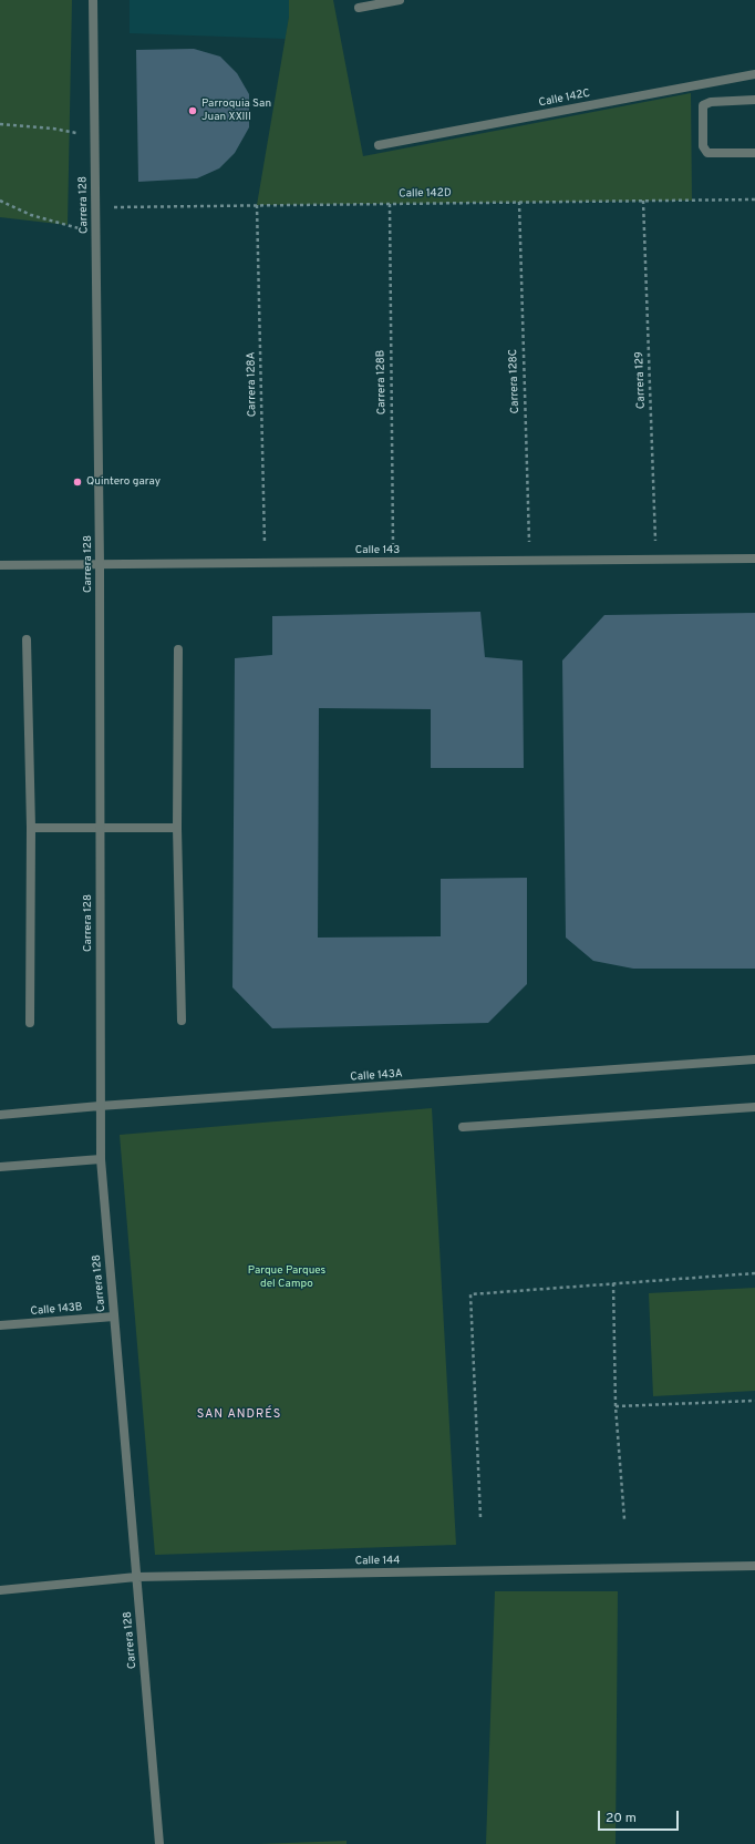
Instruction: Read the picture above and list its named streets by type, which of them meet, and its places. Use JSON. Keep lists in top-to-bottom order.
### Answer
{
  "streets": {
    "street": [
      "Calle 142C",
      "Carrera 128",
      "Calle 143",
      "Calle 143A",
      "Calle 143B",
      "Calle 144"
    ],
    "path": [
      "Calle 142D",
      "Carrera 129",
      "Carrera 128C",
      "Carrera 128B",
      "Carrera 128A"
    ]
  },
  "crossings": [
    ["Calle 142D", "Carrera 128"],
    ["Calle 142D", "Carrera 129"],
    ["Calle 142D", "Carrera 128C"],
    ["Calle 142D", "Carrera 128B"],
    ["Calle 142D", "Carrera 128A"],
    ["Carrera 128", "Calle 143"],
    ["Carrera 128", "Calle 143A"],
    ["Carrera 128", "Calle 143B"],
    ["Carrera 128", "Calle 144"],
    ["Carrera 129", "Calle 143"],
    ["Carrera 128C", "Calle 143"],
    ["Carrera 128B", "Calle 143"],
    ["Carrera 128A", "Calle 143"]
  ],
  "districts": ["SAN ANDRÉS"],
  "parks": ["Parque Parques del Campo"],
  "places": ["Parroquia San Juan XXIII", "Quintero garay"],
  "scale_bar": "20 m"
}
